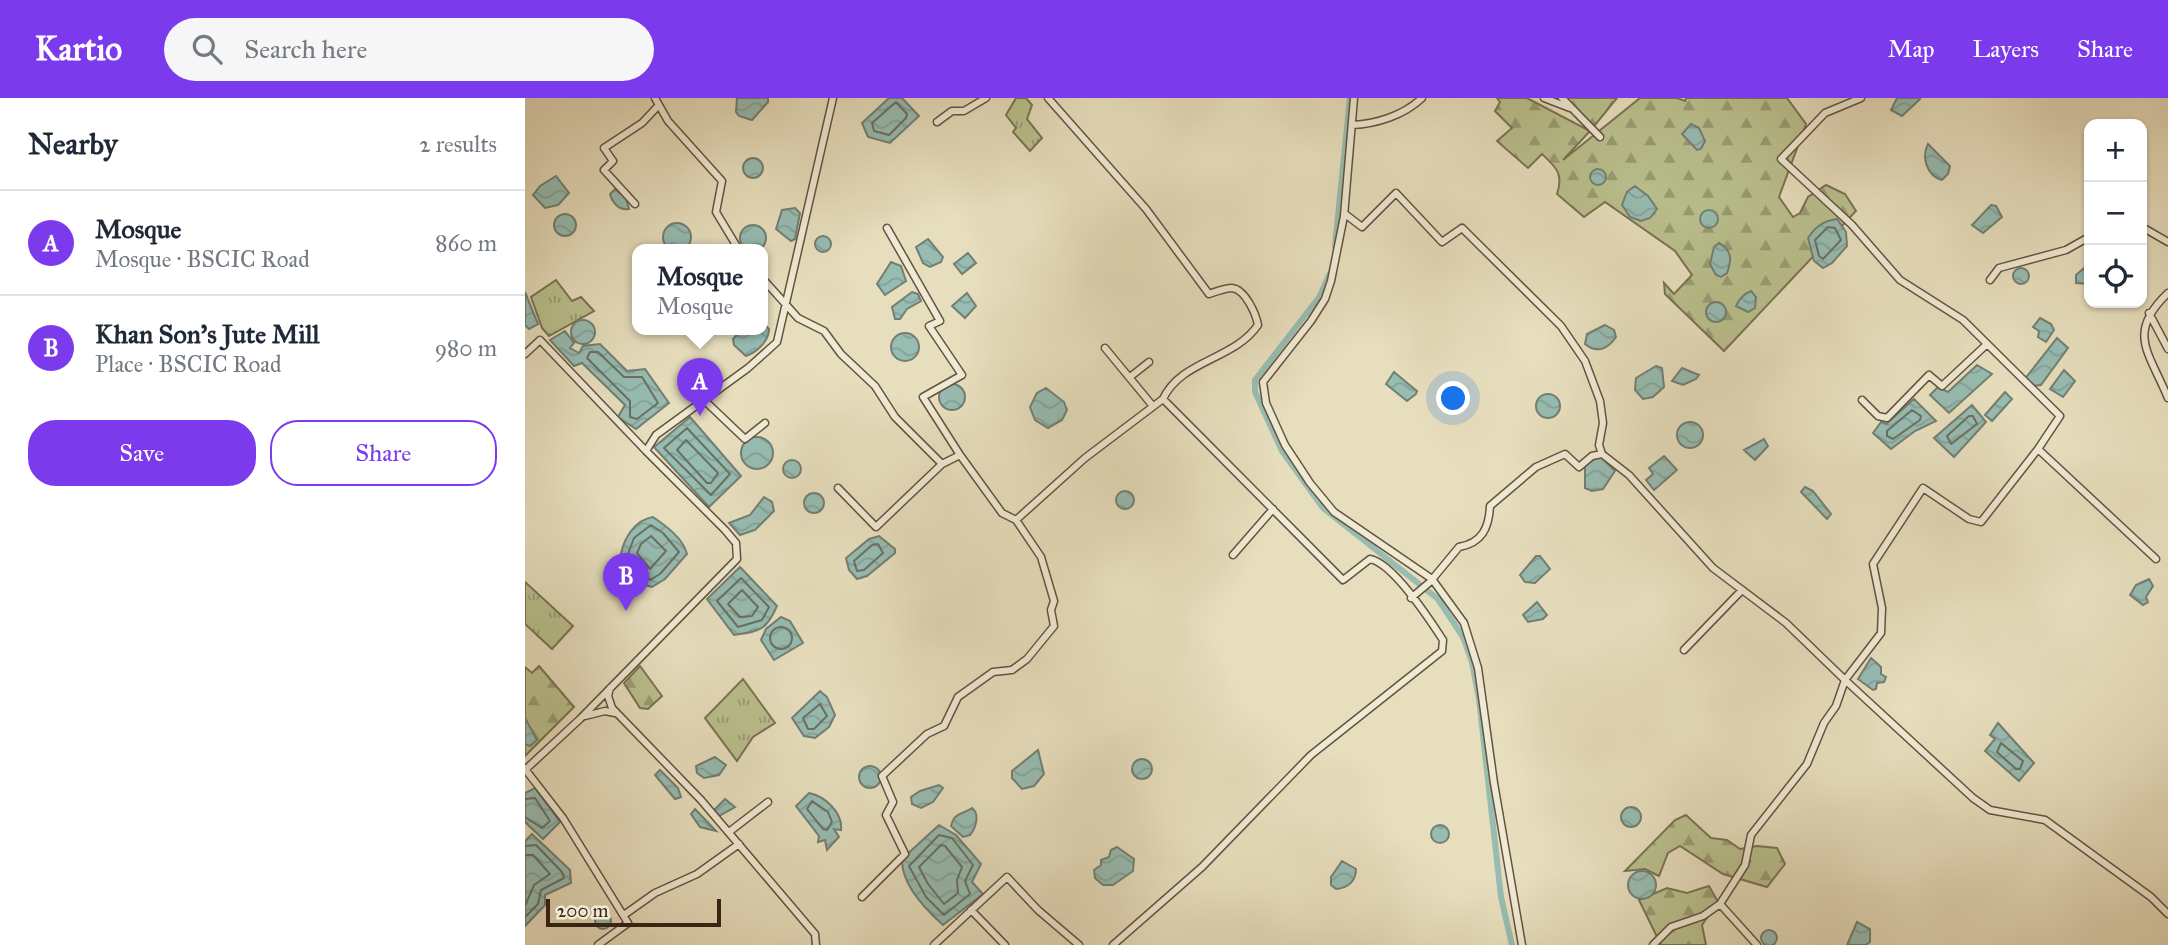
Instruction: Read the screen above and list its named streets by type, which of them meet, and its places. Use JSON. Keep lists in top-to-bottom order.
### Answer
{
  "scale_bar": "200 m",
  "page": {
    "header": "Kartio",
    "search": "Search here",
    "nav": ["Map", "Layers", "Share"],
    "heading": ["Nearby", "2 results"],
    "map_buttons": ["+", "−"],
    "list": [
      {
        "mark": "A",
        "name": "Mosque",
        "note": "Mosque · BSCIC Road",
        "value": "860 m"
      },
      {
        "mark": "B",
        "name": "Khan Son's Jute Mill",
        "note": "Place · BSCIC Road",
        "value": "980 m"
      }
    ],
    "popup": ["Mosque", "Mosque"],
    "pins": ["A", "B"],
    "buttons": ["Save", "Share"],
    "scale": "200 m"
  }
}
